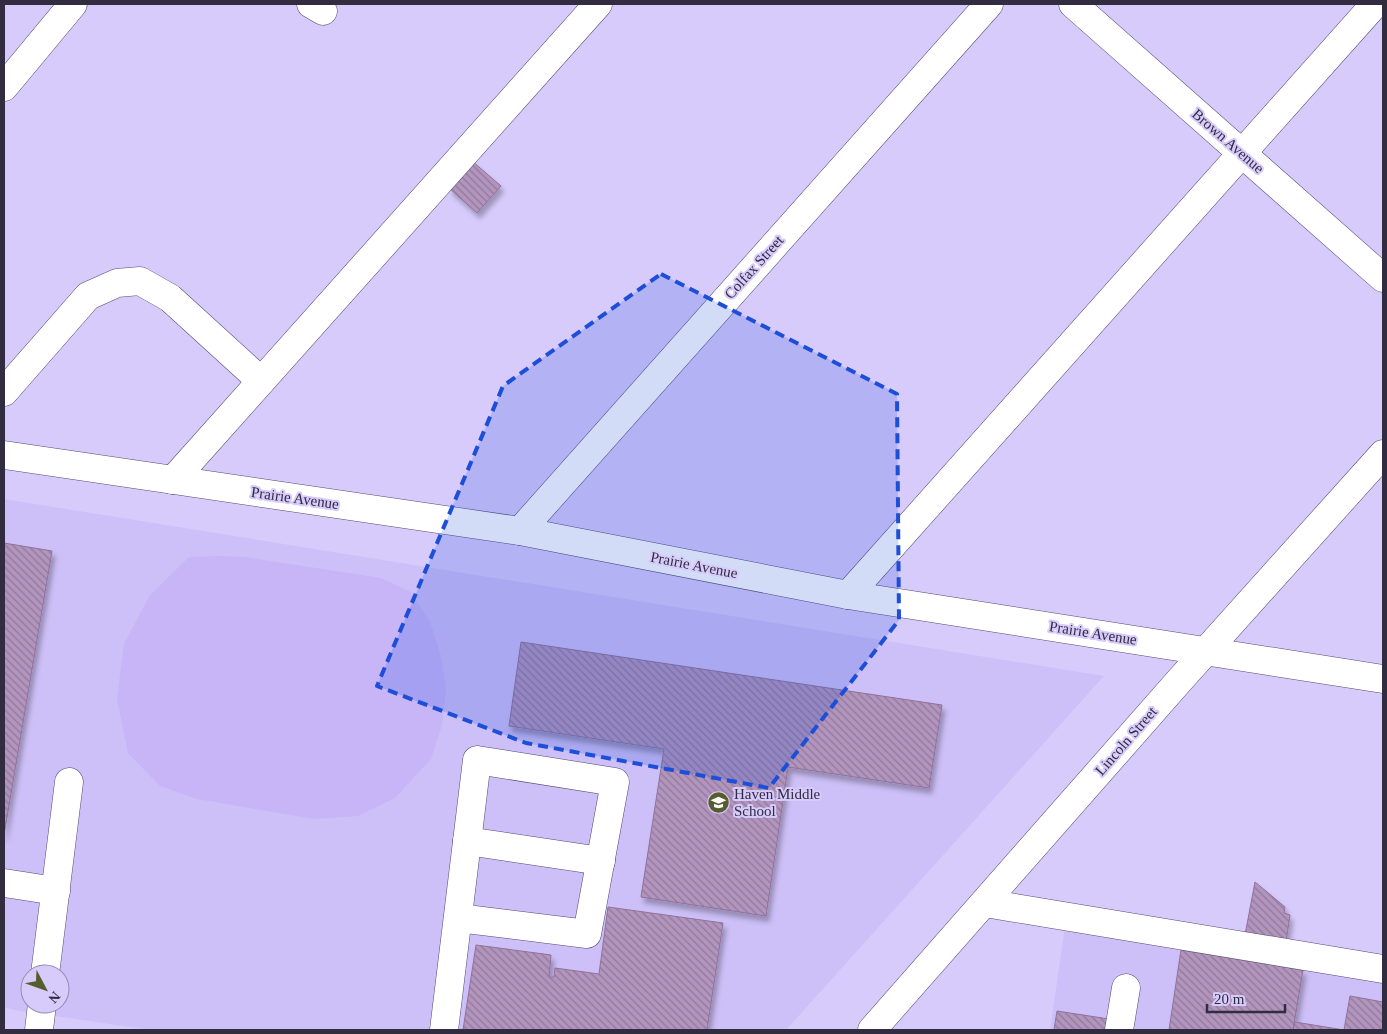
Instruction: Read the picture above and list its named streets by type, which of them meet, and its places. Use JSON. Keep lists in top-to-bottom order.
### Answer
{
  "streets": {
    "street": [
      "Brown Avenue",
      "Colfax Street",
      "Prairie Avenue",
      "Lincoln Street"
    ]
  },
  "crossings": [
    ["Colfax Street", "Prairie Avenue"],
    ["Prairie Avenue", "Lincoln Street"]
  ],
  "places": {
    "school or university": ["Haven Middle School"]
  },
  "scale_bar": "20 m",
  "north": "bottom right"
}
